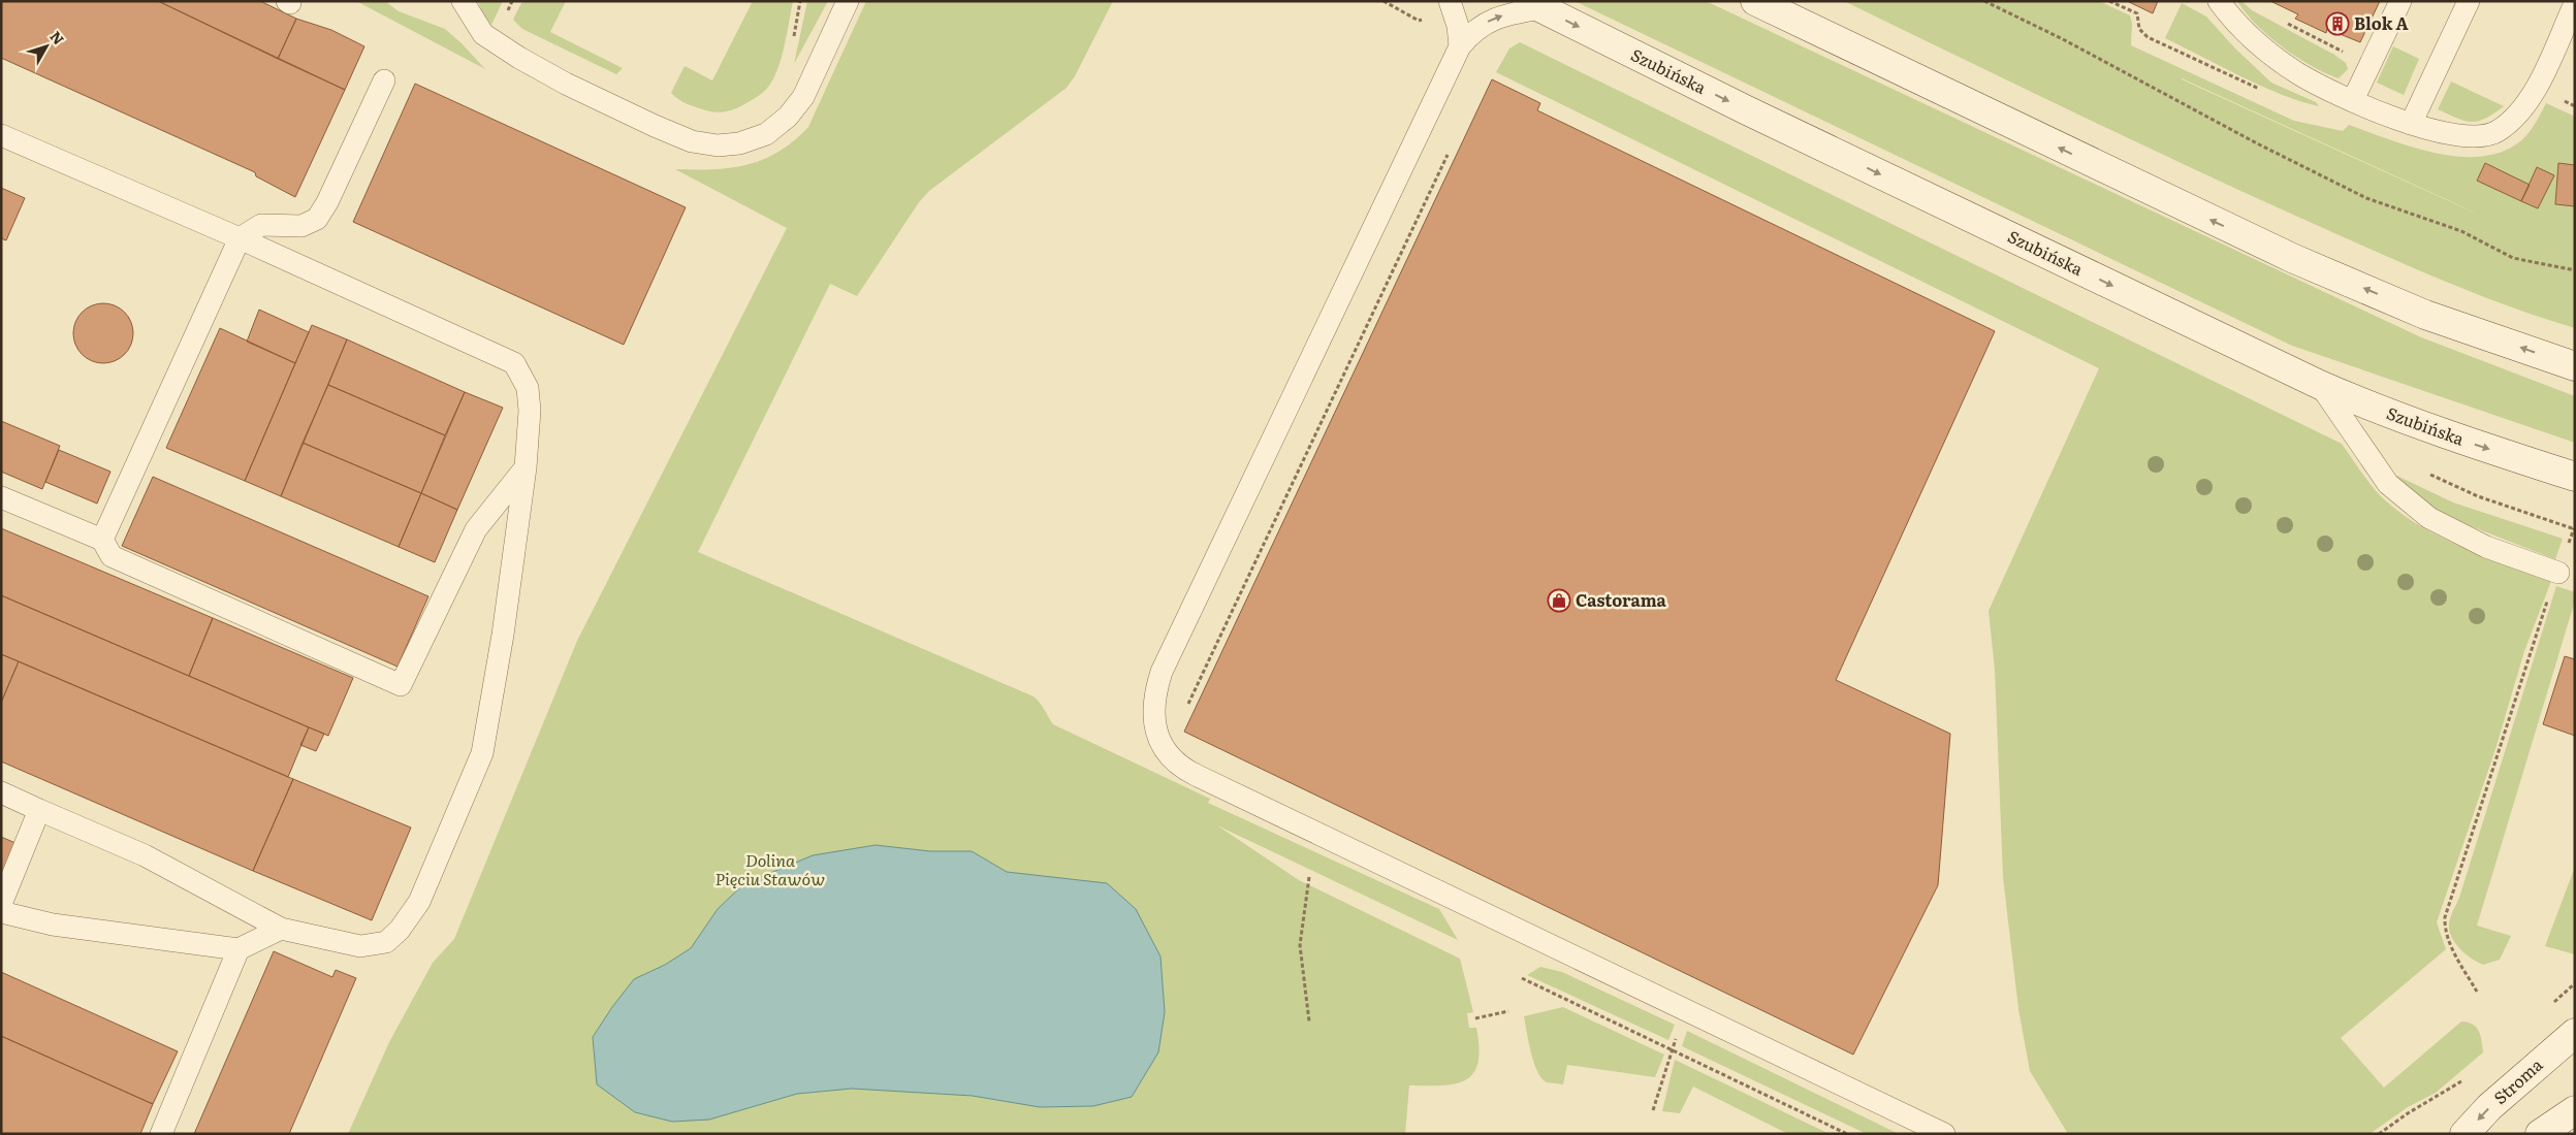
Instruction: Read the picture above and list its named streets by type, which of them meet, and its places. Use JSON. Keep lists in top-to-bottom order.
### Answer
{
  "streets": {
    "main road": ["Szubińska", "Stroma"]
  },
  "one_way": ["Stroma"],
  "parks": ["Dolina Pięciu Stawów"],
  "places": {
    "building": ["Blok A"],
    "shop": ["Castorama"]
  },
  "north": "top right"
}
